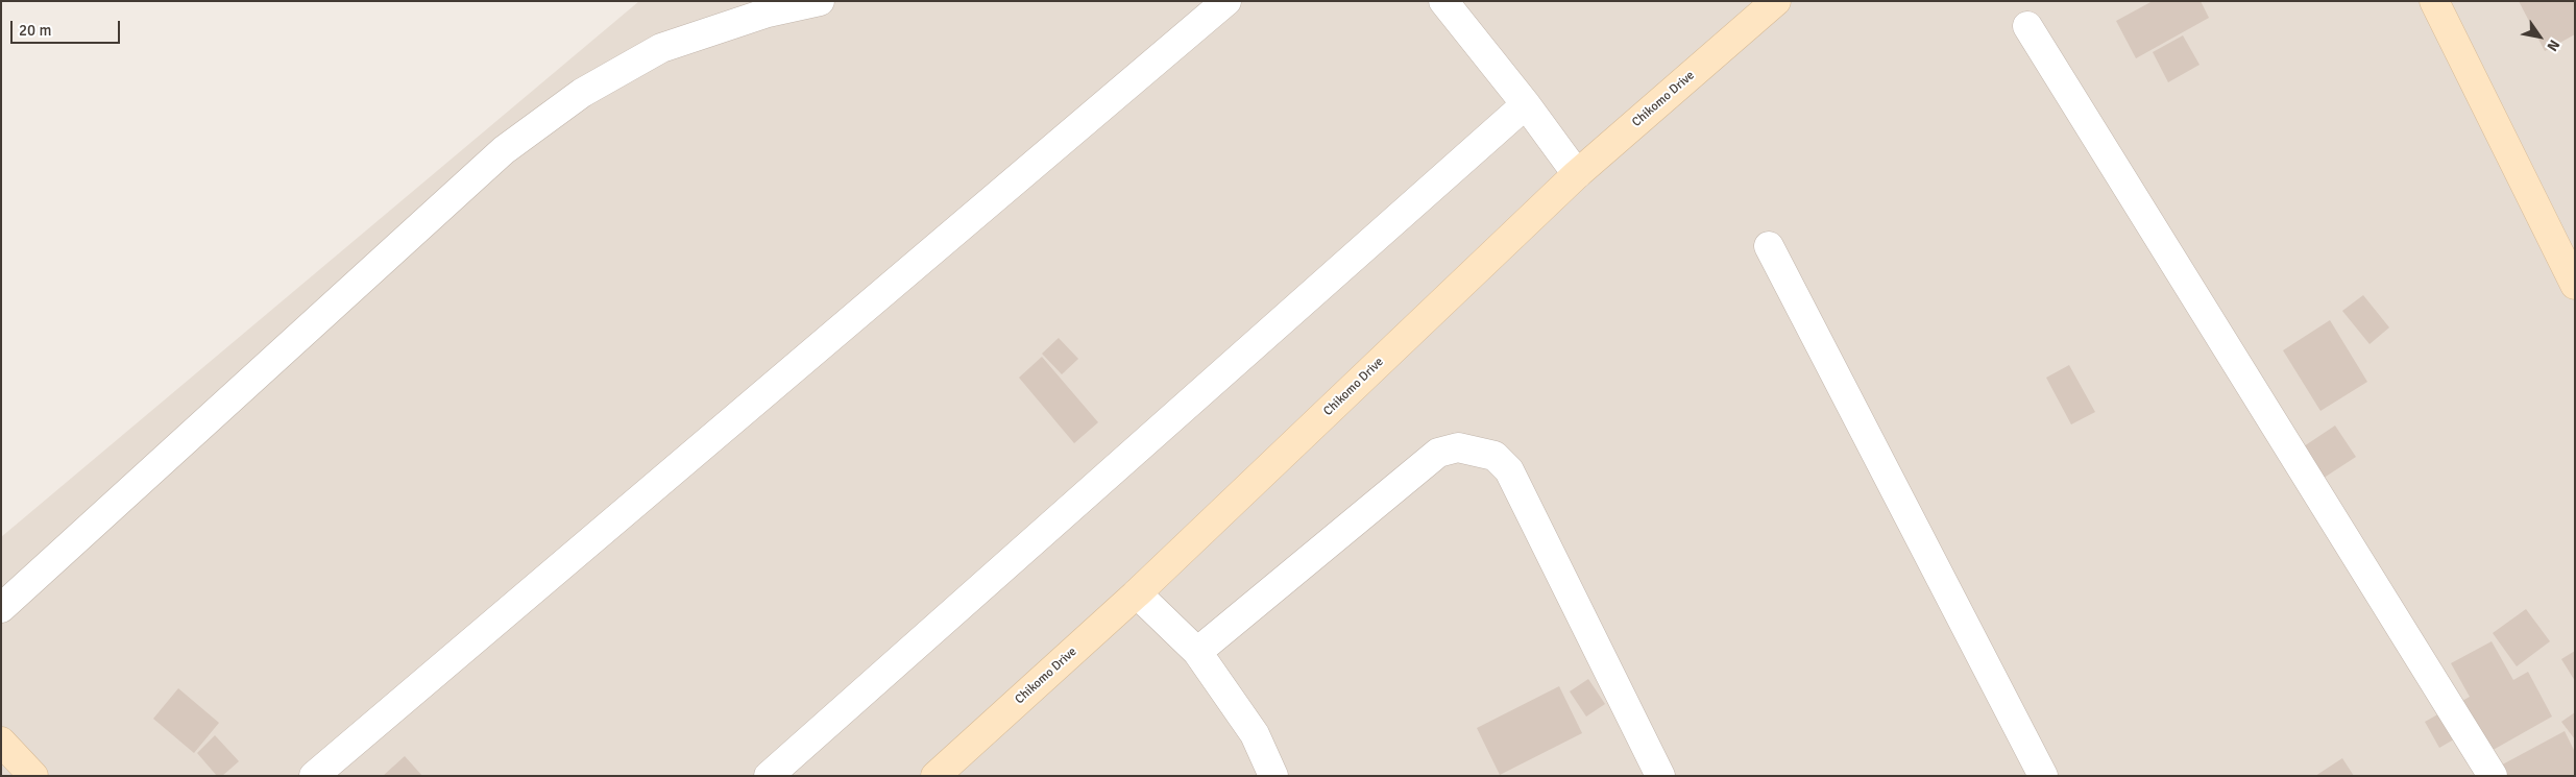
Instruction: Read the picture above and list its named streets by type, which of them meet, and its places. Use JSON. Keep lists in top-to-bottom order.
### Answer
{
  "streets": {
    "street": ["Chikomo Drive"]
  },
  "scale_bar": "20 m",
  "north": "bottom right"
}
